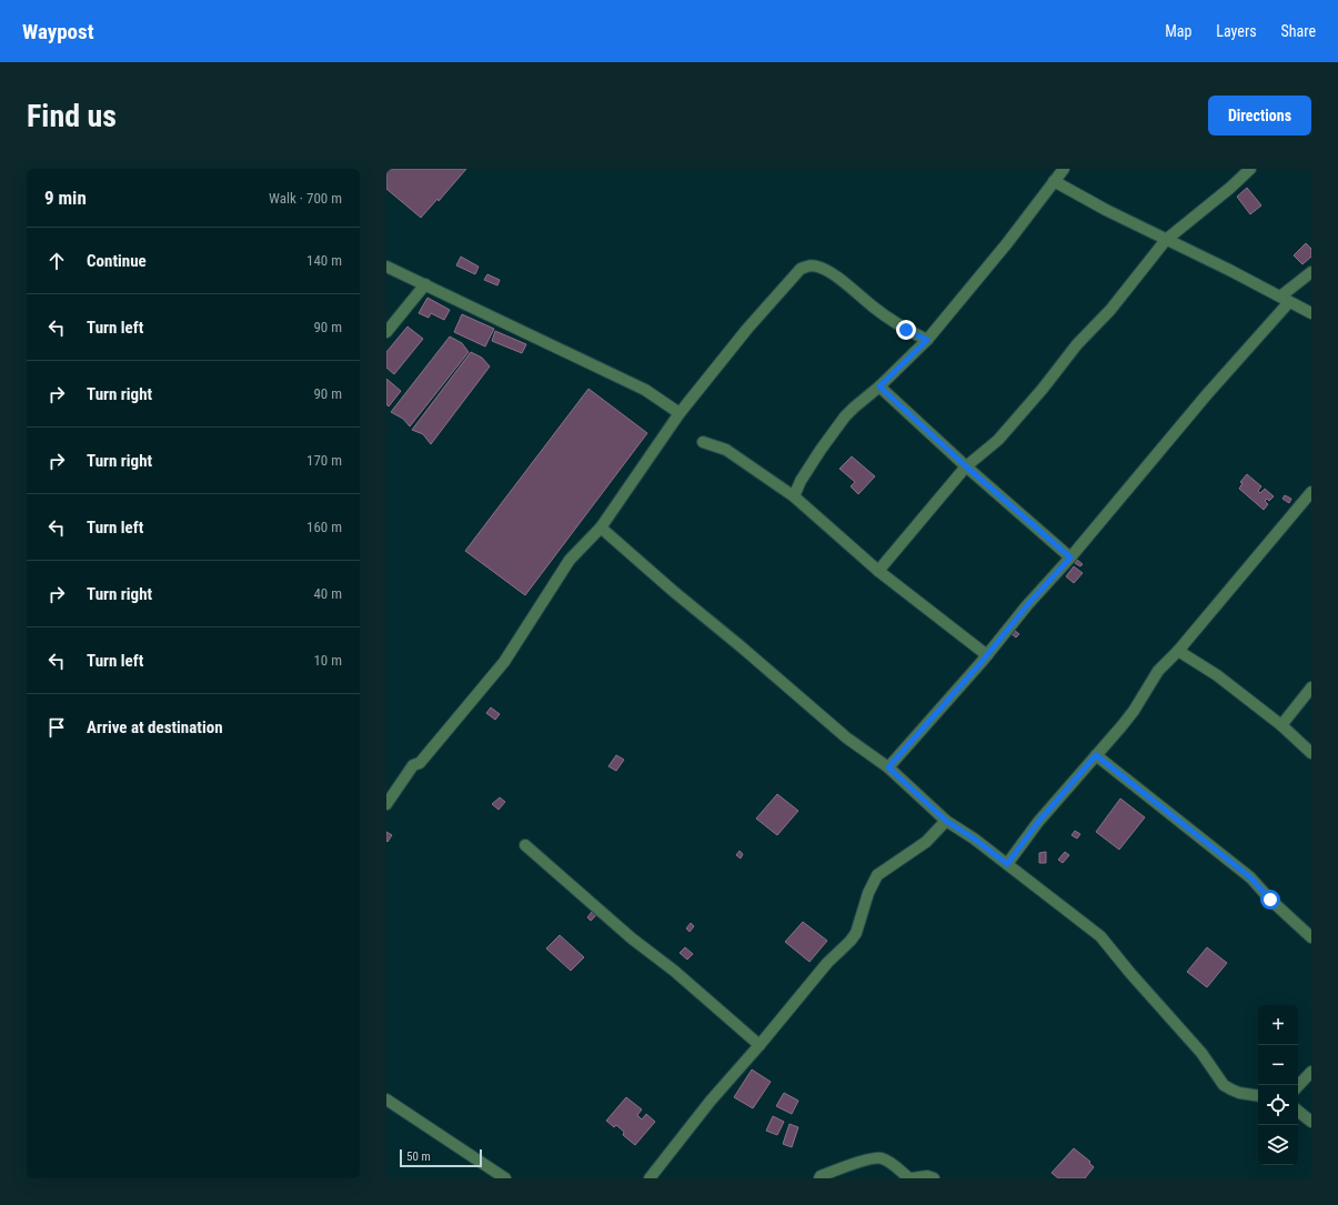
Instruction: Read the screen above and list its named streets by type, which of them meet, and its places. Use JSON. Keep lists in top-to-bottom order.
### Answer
{
  "scale_bar": "50 m",
  "page": {
    "header": "Waypost",
    "nav": ["Map", "Layers", "Share"],
    "buttons": "Directions",
    "title": "Find us",
    "heading": ["9 min", "Walk · 700 m"],
    "list": [
      ["Continue", "140 m"],
      ["Turn left", "90 m"],
      ["Turn right", "90 m"],
      ["Turn right", "170 m"],
      ["Turn left", "160 m"],
      ["Turn right", "40 m"],
      ["Turn left", "10 m"],
      "Arrive at destination"
    ],
    "map_buttons": ["+", "−"],
    "scale": "50 m"
  }
}
